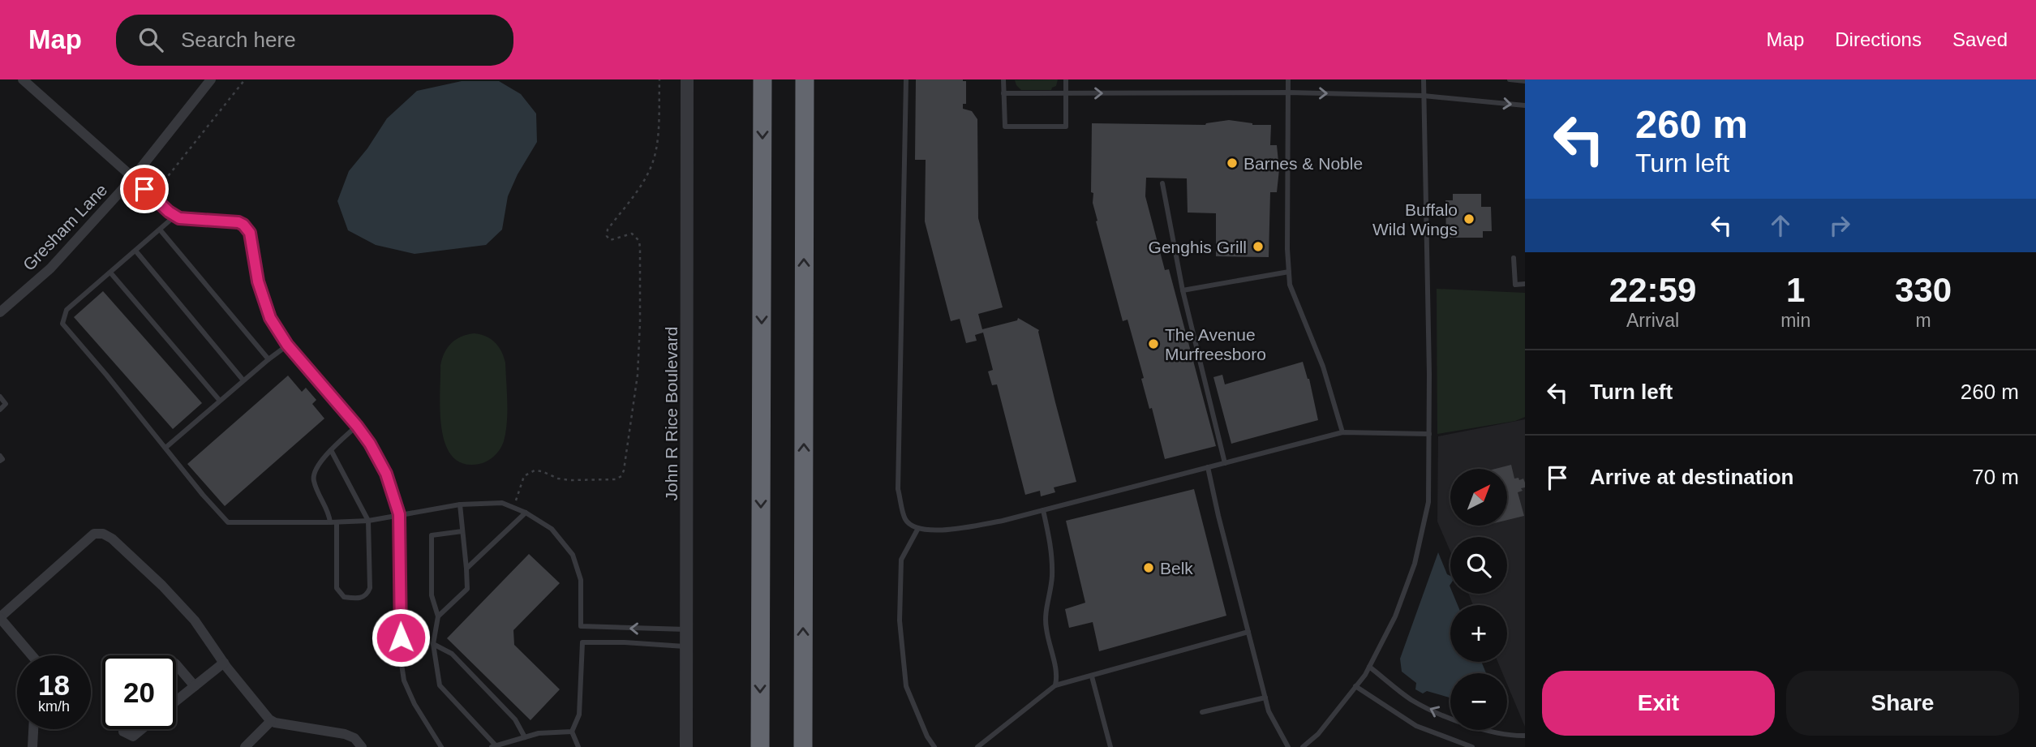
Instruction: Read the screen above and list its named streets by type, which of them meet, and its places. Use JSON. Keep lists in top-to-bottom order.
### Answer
{
  "streets": {
    "street": ["Gresham Lane", "John R Rice Boulevard"]
  },
  "places": [
    "Barnes & Noble",
    "Buffalo Wild Wings",
    "Genghis Grill",
    "The Avenue Murfreesboro",
    "Belk"
  ],
  "north": "top right",
  "page": {
    "header": "Map",
    "search": "Search here",
    "nav": ["Map", "Directions", "Saved"],
    "turn": ["260 m", "Turn left"],
    "eta": [
      "22:59",
      "Arrival",
      "1",
      "min",
      "330",
      "m"
    ],
    "list": [
      {
        "name": "Turn left",
        "value": "260 m"
      },
      {
        "name": "Arrive at destination",
        "value": "70 m"
      }
    ],
    "map_buttons": ["+", "−"],
    "speed": "18 km/h",
    "limit": "20",
    "buttons": ["Exit", "Share"]
  }
}
